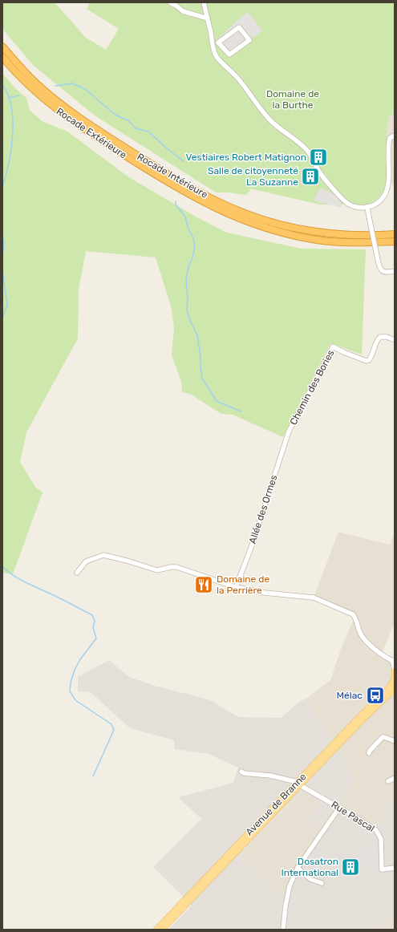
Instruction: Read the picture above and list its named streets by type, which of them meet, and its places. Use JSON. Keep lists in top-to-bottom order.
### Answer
{
  "streets": {
    "highway": ["Rocade Extérieure", "Rocade Intérieure"],
    "main road": ["Avenue de Branne"],
    "street": ["Chemin des Bories", "Allée des Ormes", "Rue Pascal"]
  },
  "crossings": [
    ["Chemin des Bories", "Allée des Ormes"],
    ["Avenue de Branne", "Rue Pascal"]
  ],
  "parks": ["Domaine de la Burthe"],
  "places": {
    "building": ["Vestiaires Robert Matignon", "Salle de citoyenneté La Suzanne", "Dosatron International"],
    "restaurant": ["Domaine de la Perrière"],
    "bus stop": ["Mélac"]
  }
}
